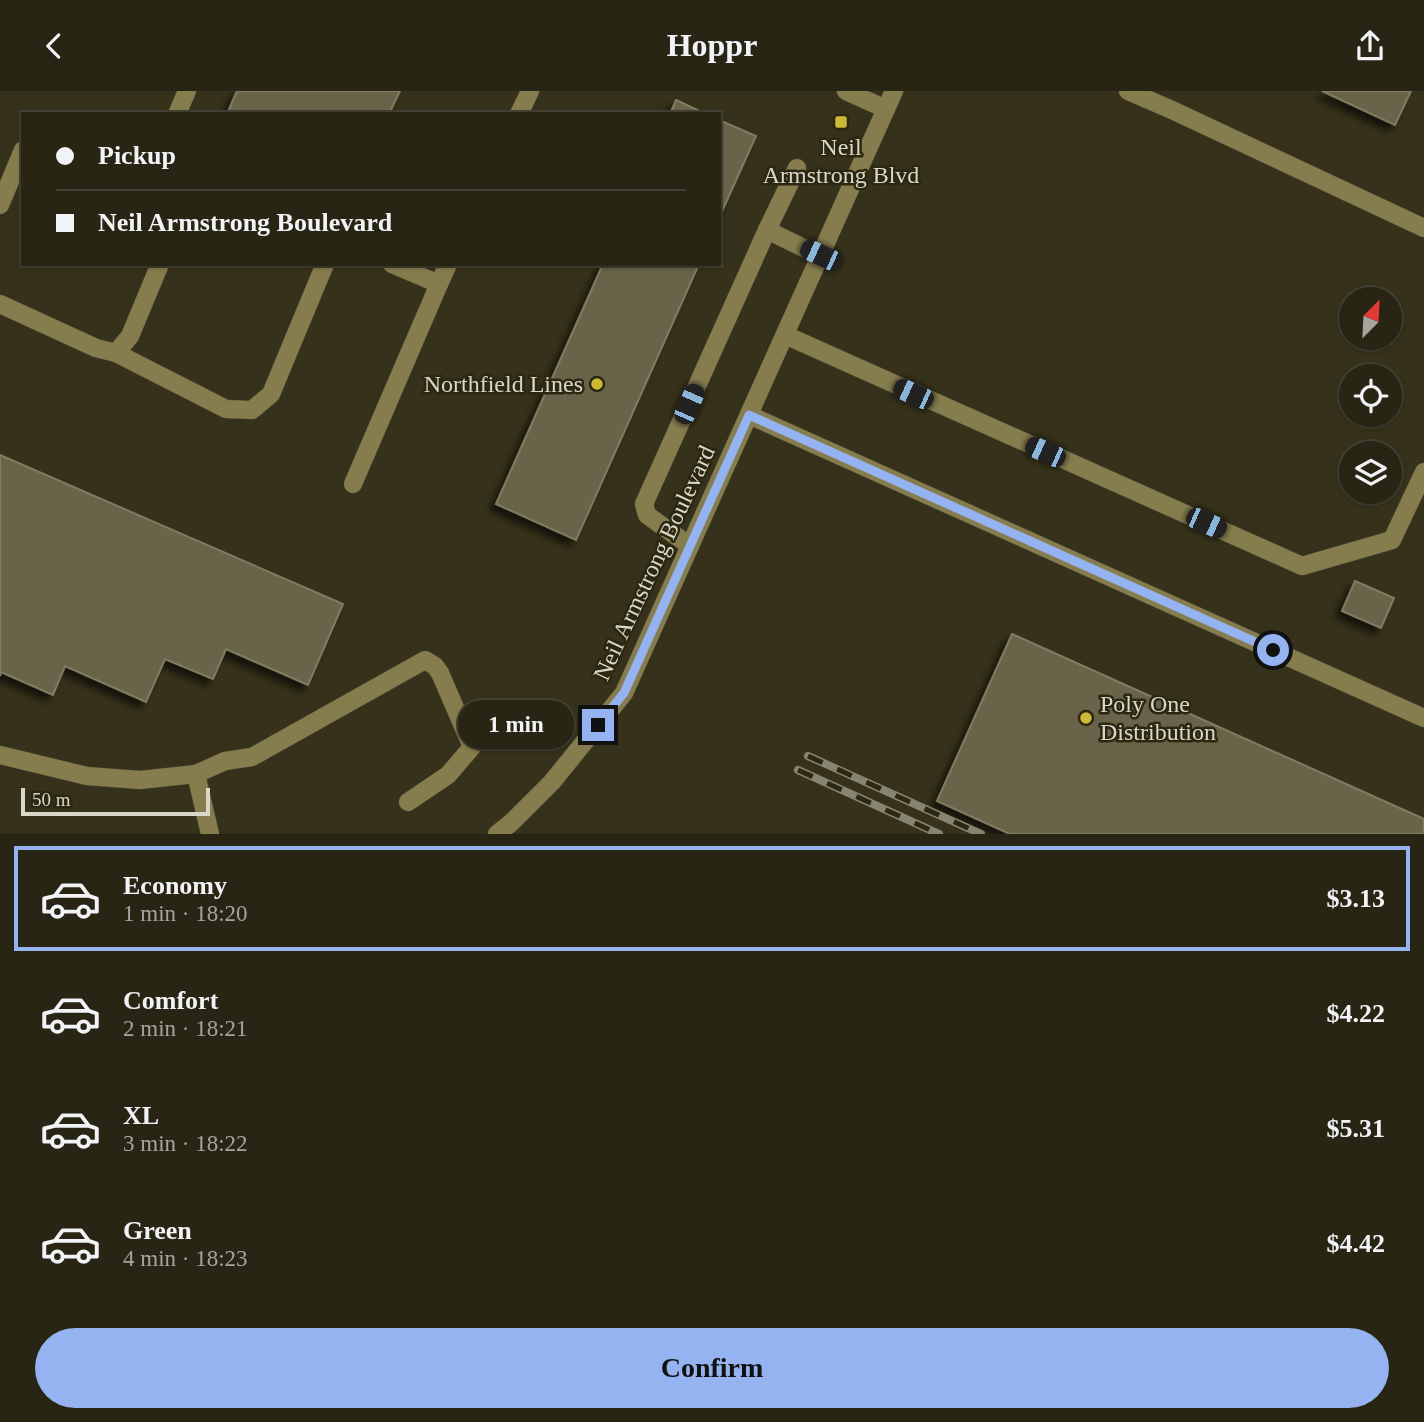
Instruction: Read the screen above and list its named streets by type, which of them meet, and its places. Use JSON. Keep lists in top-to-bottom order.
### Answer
{
  "streets": {
    "street": ["Neil Armstrong Boulevard"]
  },
  "places": {
    "transit": ["Neil Armstrong Blvd"],
    "other": ["Northfield Lines", "Poly One Distribution"]
  },
  "scale_bar": "50 m",
  "north": "top right",
  "page": {
    "header": "Hoppr",
    "banner": ["Pickup", "Neil Armstrong Boulevard"],
    "bubble": "1 min",
    "scale": "50 m",
    "list": [
      {
        "name": "Economy",
        "note": "1 min · 18:20",
        "value": "$3.13"
      },
      {
        "name": "Comfort",
        "note": "2 min · 18:21",
        "value": "$4.22"
      },
      {
        "name": "XL",
        "note": "3 min · 18:22",
        "value": "$5.31"
      },
      {
        "name": "Green",
        "note": "4 min · 18:23",
        "value": "$4.42"
      }
    ],
    "buttons": "Confirm"
  }
}
